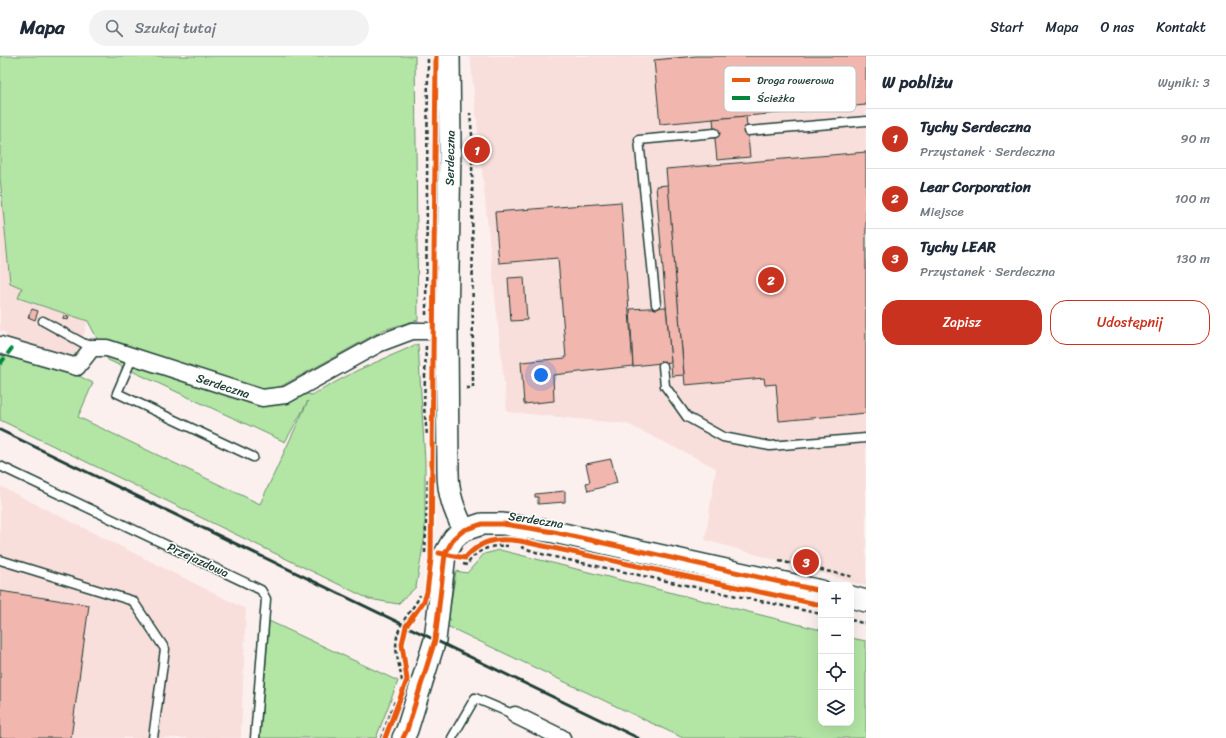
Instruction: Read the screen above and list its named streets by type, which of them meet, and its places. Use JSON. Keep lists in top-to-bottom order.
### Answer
{
  "streets": {
    "street": ["Serdeczna"],
    "lane": ["Przejazdowa"]
  },
  "legend": ["Droga rowerowa", "Ścieżka"],
  "page": {
    "header": "Mapa",
    "search": "Szukaj tutaj",
    "nav": [
      "Start",
      "Mapa",
      "O nas",
      "Kontakt"
    ],
    "heading": ["W pobliżu", "Wyniki: 3"],
    "list": [
      {
        "mark": "1",
        "name": "Tychy Serdeczna",
        "note": "Przystanek · Serdeczna",
        "value": "90 m"
      },
      {
        "mark": "2",
        "name": "Lear Corporation",
        "note": "Miejsce",
        "value": "100 m"
      },
      {
        "mark": "3",
        "name": "Tychy LEAR",
        "note": "Przystanek · Serdeczna",
        "value": "130 m"
      }
    ],
    "pins": ["1", "2", "3"],
    "buttons": ["Zapisz", "Udostępnij"],
    "map_buttons": ["+", "−"]
  }
}
